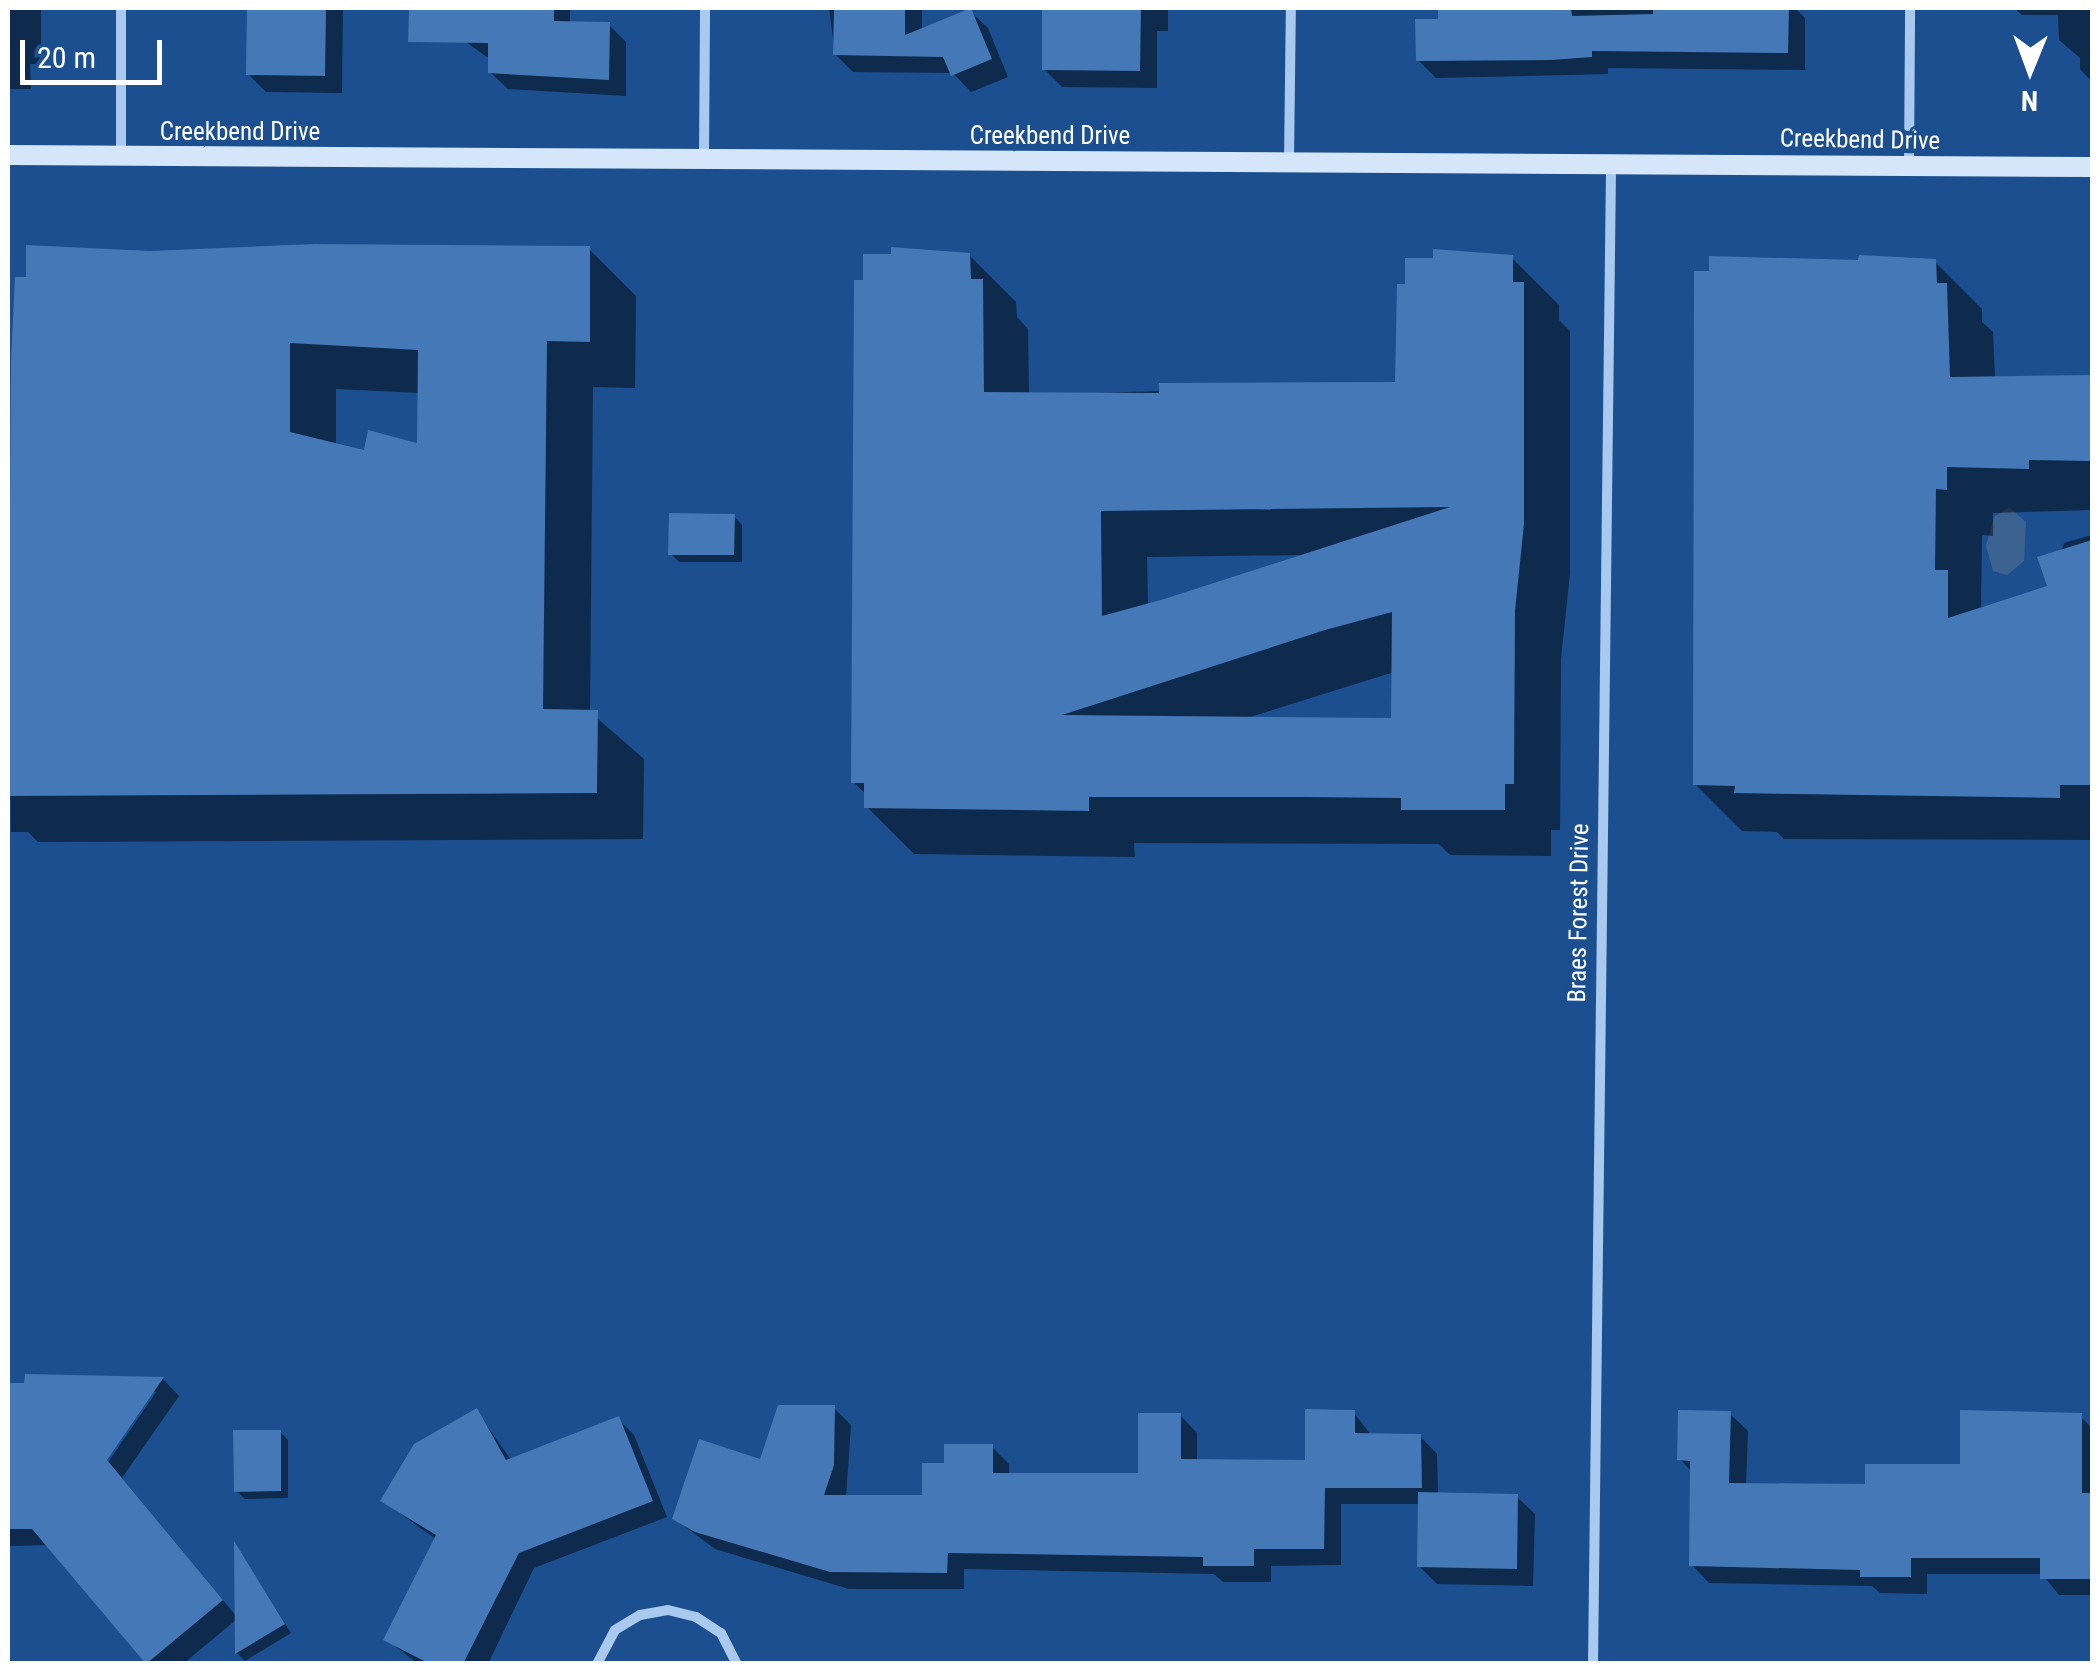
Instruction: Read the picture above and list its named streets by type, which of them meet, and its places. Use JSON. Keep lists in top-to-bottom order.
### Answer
{
  "streets": {
    "street": ["Creekbend Drive", "Braes Forest Drive"]
  },
  "crossings": [
    ["Creekbend Drive", "Braes Forest Drive"]
  ],
  "scale_bar": "20 m",
  "north": "bottom"
}
